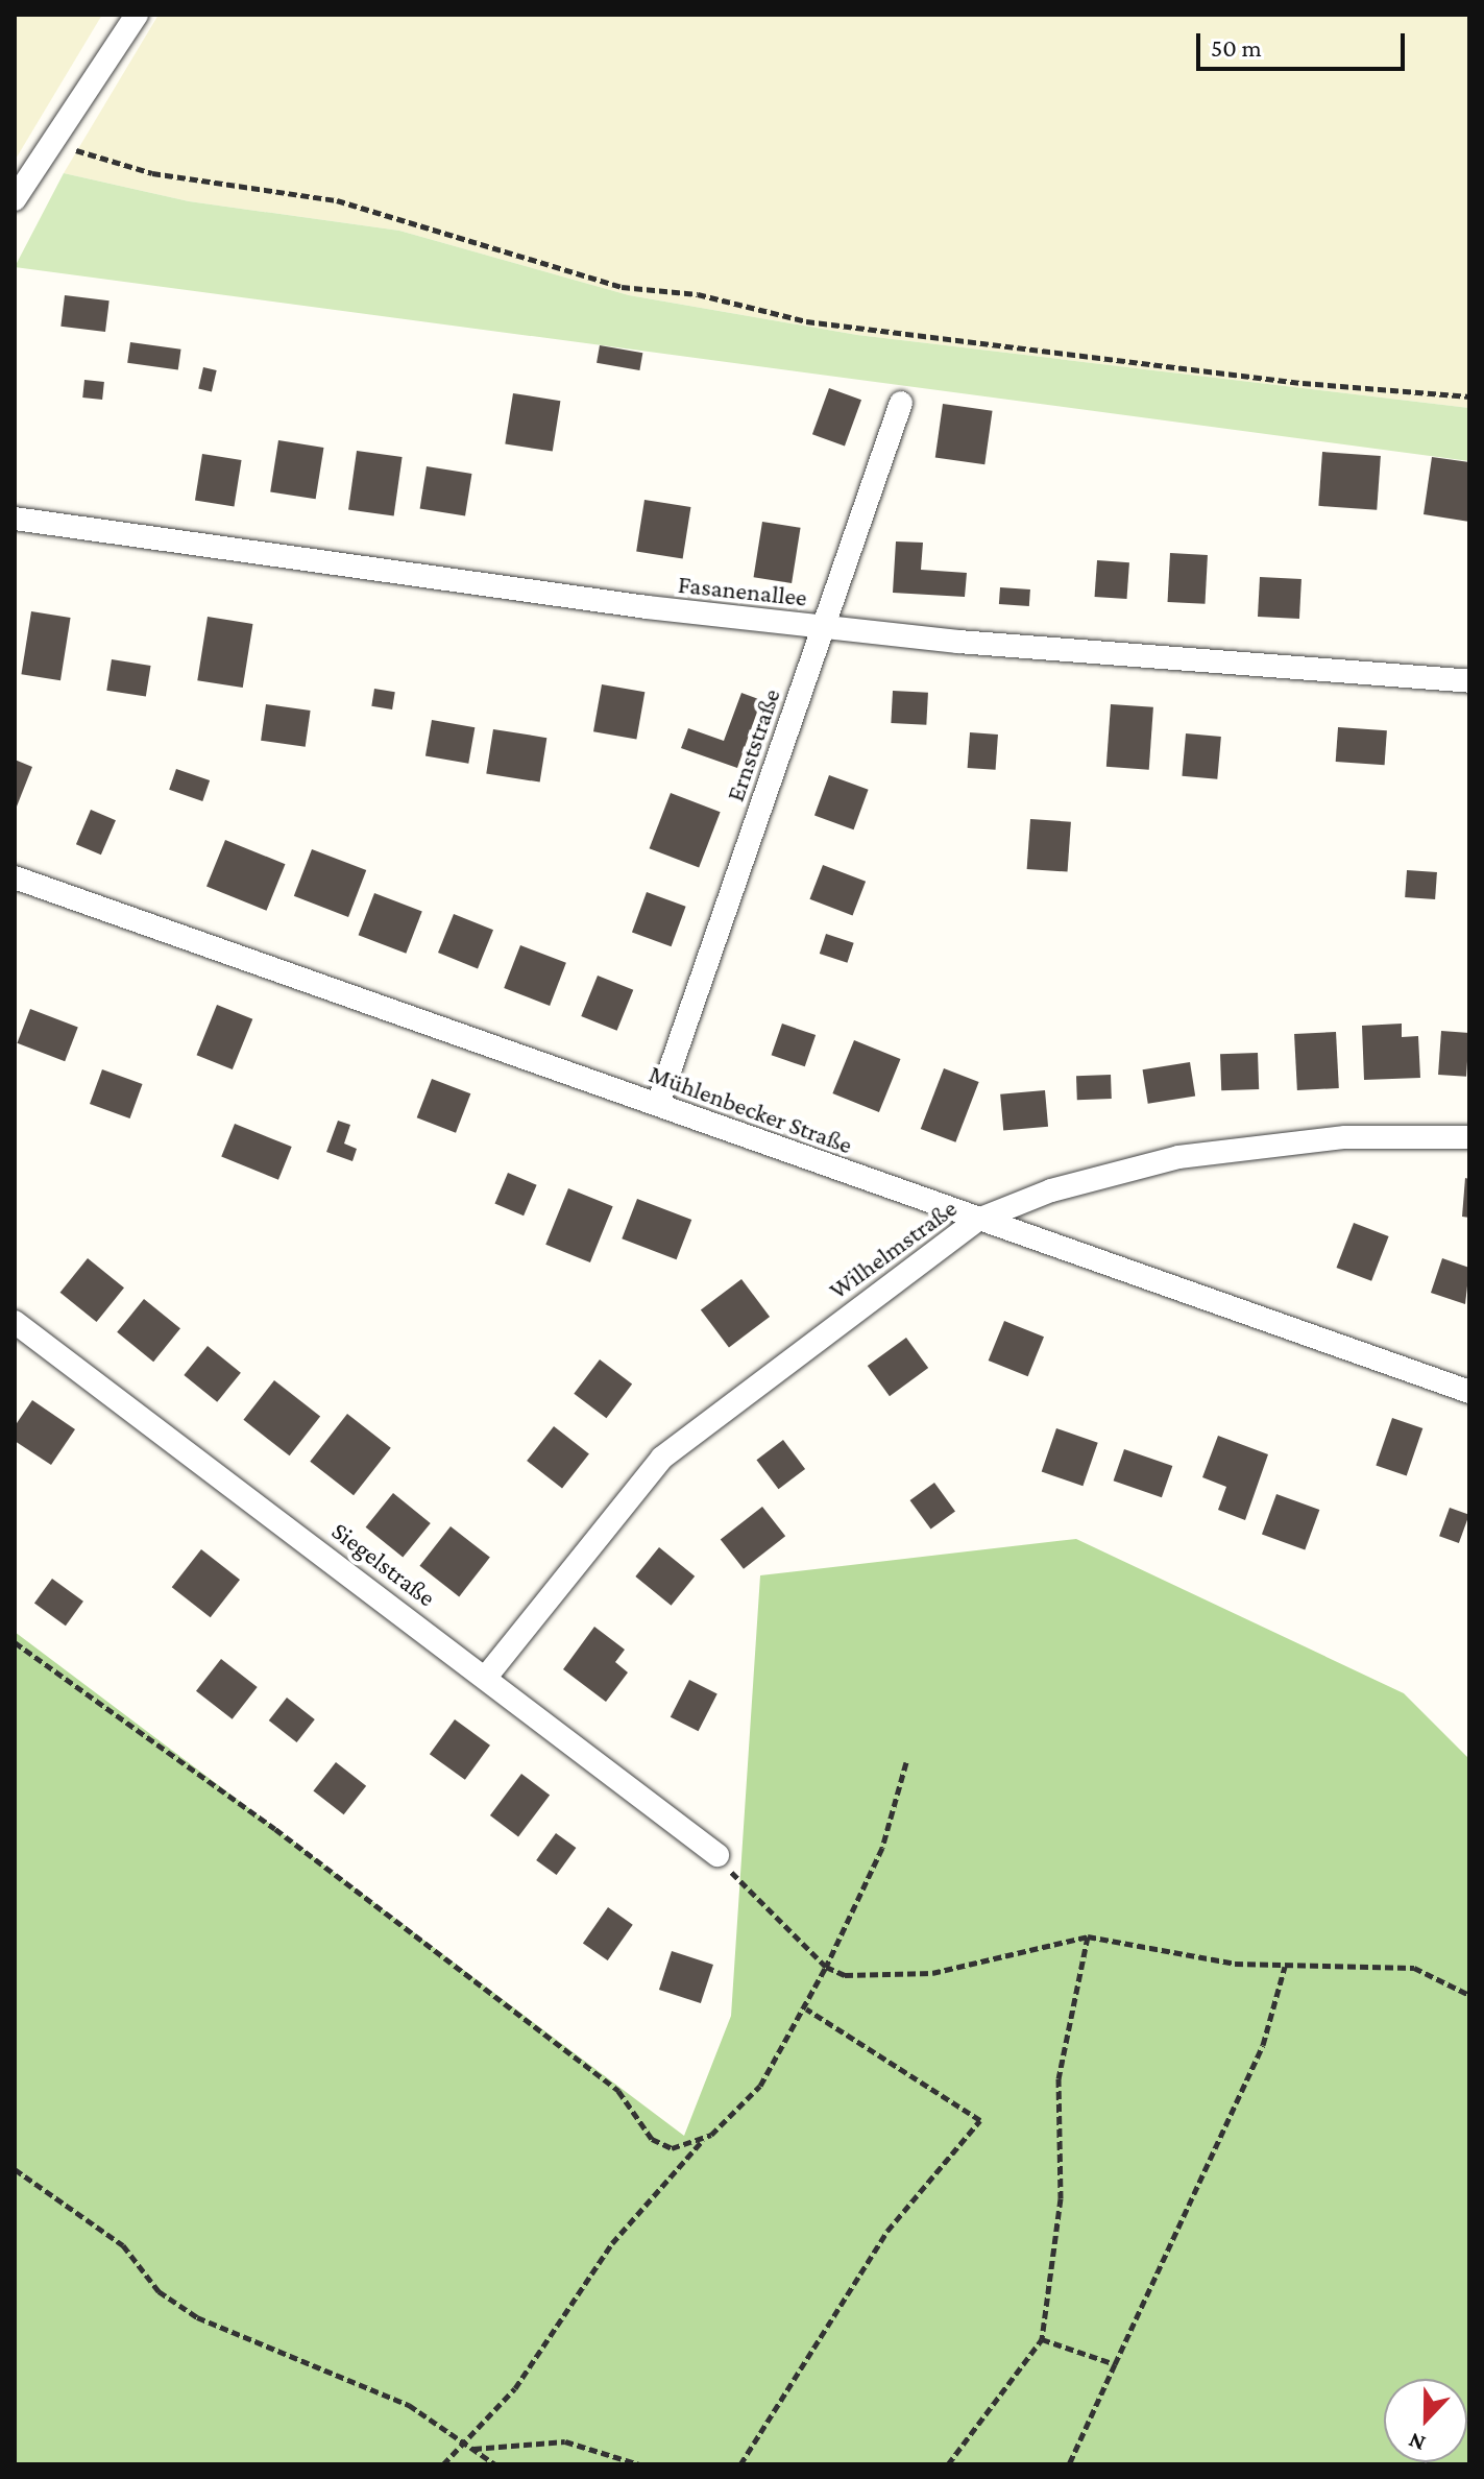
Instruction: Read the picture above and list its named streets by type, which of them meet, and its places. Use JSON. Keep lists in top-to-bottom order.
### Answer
{
  "streets": {
    "street": [
      "Fasanenallee",
      "Ernststraße",
      "Mühlenbecker Straße",
      "Wilhelmstraße",
      "Siegelstraße"
    ]
  },
  "crossings": [
    ["Fasanenallee", "Ernststraße"],
    ["Ernststraße", "Mühlenbecker Straße"],
    ["Mühlenbecker Straße", "Wilhelmstraße"],
    ["Wilhelmstraße", "Siegelstraße"]
  ],
  "scale_bar": "50 m",
  "north": "bottom"
}
